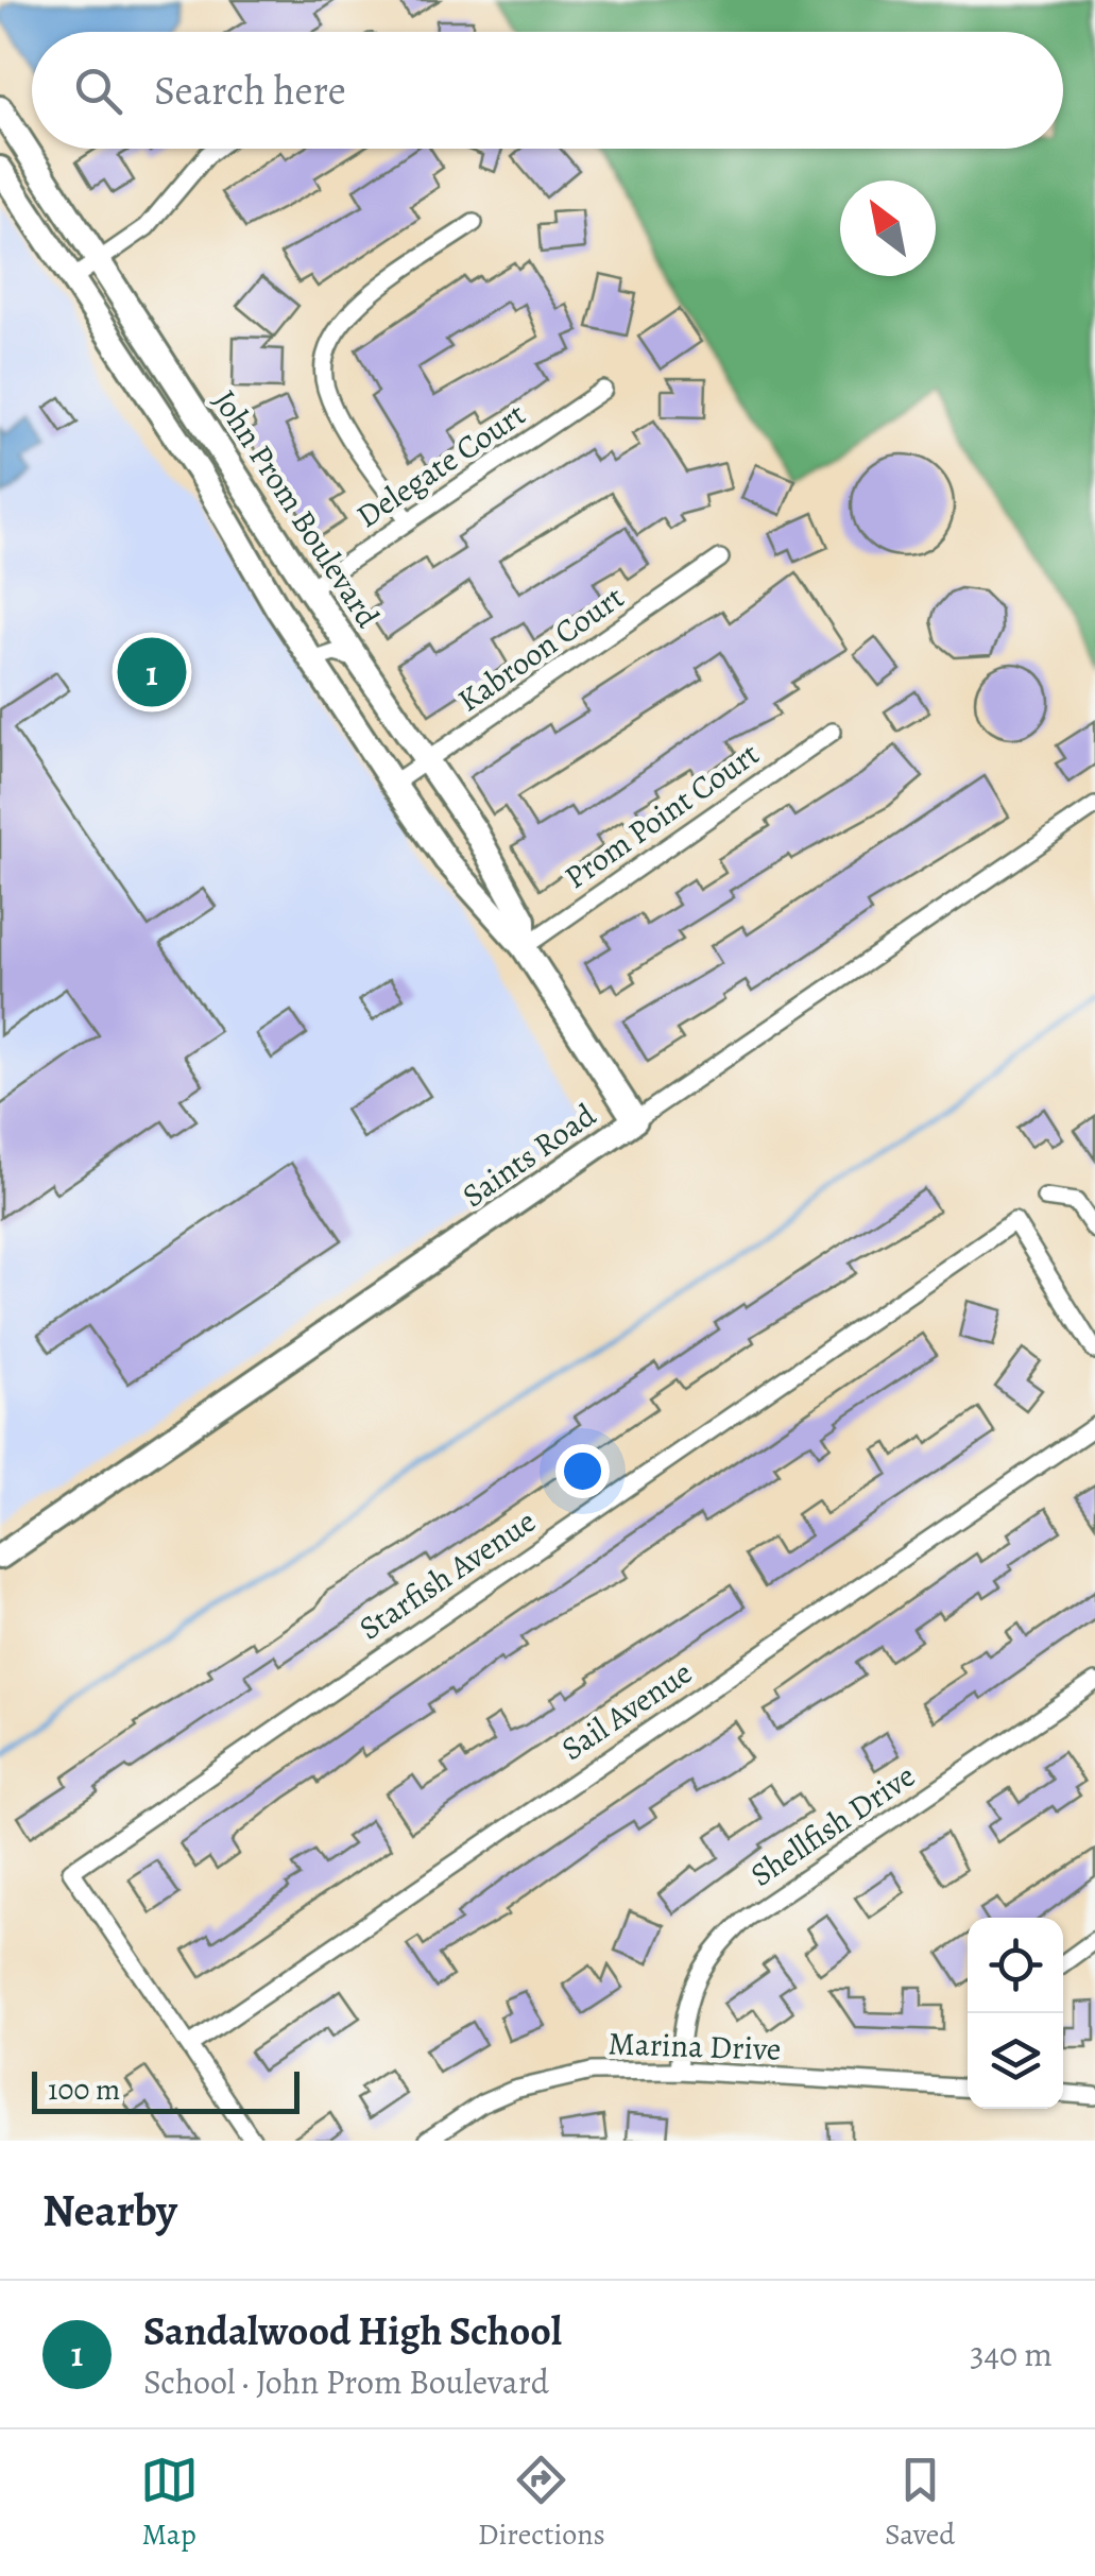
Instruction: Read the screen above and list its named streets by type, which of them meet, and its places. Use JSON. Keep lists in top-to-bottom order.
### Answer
{
  "streets": {
    "street": [
      "Delegate Court",
      "John Prom Boulevard",
      "Kabroon Court",
      "Prom Point Court",
      "Saints Road",
      "Starfish Avenue",
      "Sail Avenue",
      "Shellfish Drive",
      "Marina Drive"
    ]
  },
  "crossings": [
    ["Delegate Court", "John Prom Boulevard"],
    ["John Prom Boulevard", "Kabroon Court"],
    ["John Prom Boulevard", "Prom Point Court"],
    ["John Prom Boulevard", "Saints Road"],
    ["Starfish Avenue", "Sail Avenue"],
    ["Shellfish Drive", "Marina Drive"]
  ],
  "scale_bar": "100 m",
  "north": "top left",
  "page": {
    "search": "Search here",
    "pins": "1",
    "scale": "100 m",
    "heading": "Nearby",
    "list": [
      {
        "mark": "1",
        "name": "Sandalwood High School",
        "note": "School · John Prom Boulevard",
        "value": "340 m"
      }
    ],
    "nav": ["Map", "Directions", "Saved"]
  }
}
